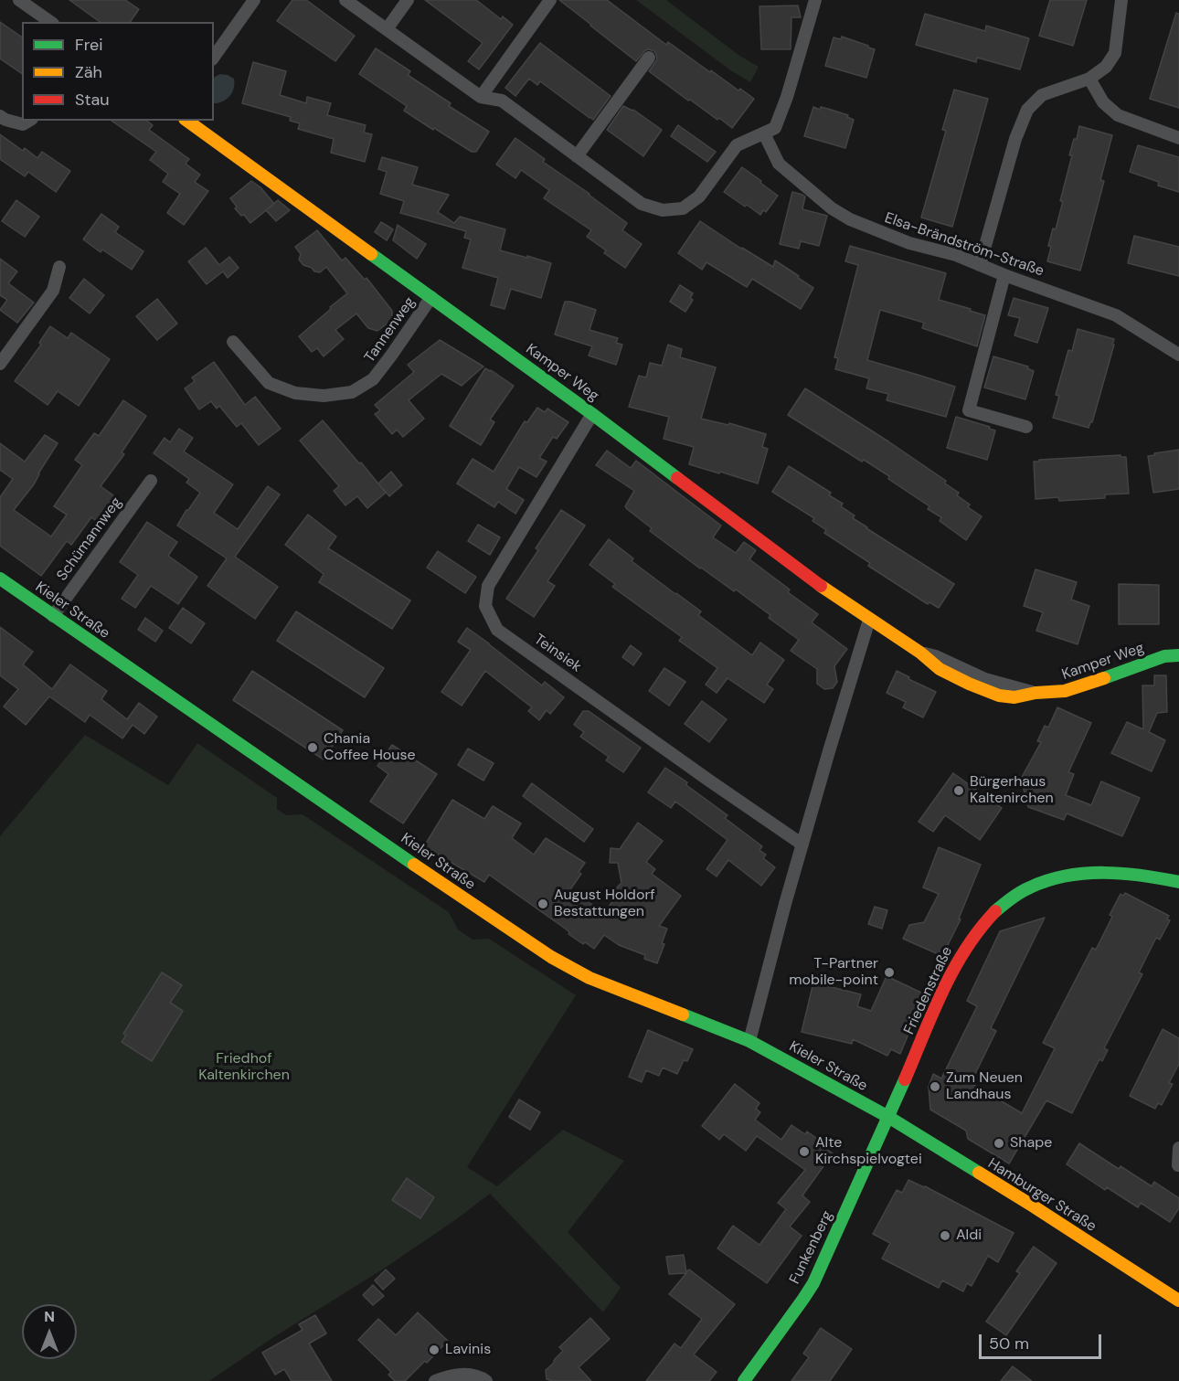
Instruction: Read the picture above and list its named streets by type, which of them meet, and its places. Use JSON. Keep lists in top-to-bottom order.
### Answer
{
  "streets": {
    "main road": [
      "Kamper Weg",
      "Kieler Straße",
      "Friedenstraße",
      "Hamburger Straße",
      "Funkenberg"
    ],
    "street": [
      "Elsa-Brändström-Straße",
      "Tannenweg",
      "Schümannweg",
      "Teinsiek"
    ]
  },
  "crossings": [
    ["Tannenweg", "Kamper Weg"],
    ["Kamper Weg", "Teinsiek"],
    ["Schümannweg", "Kieler Straße"],
    ["Kieler Straße", "Friedenstraße"],
    ["Kieler Straße", "Hamburger Straße"],
    ["Kieler Straße", "Funkenberg"],
    ["Friedenstraße", "Hamburger Straße"],
    ["Friedenstraße", "Funkenberg"],
    ["Hamburger Straße", "Funkenberg"]
  ],
  "parks": ["Friedhof Kaltenkirchen"],
  "places": [
    "Chania Coffee House",
    "Bürgerhaus Kaltenirchen",
    "August Holdorf Bestattungen",
    "T-Partner mobile-point",
    "Zum Neuen Landhaus",
    "Shape",
    "Alte Kirchspielvogtei",
    "Aldi",
    "Lavinis"
  ],
  "legend": ["Frei", "Zäh", "Stau"],
  "scale_bar": "50 m",
  "north": "top"
}
